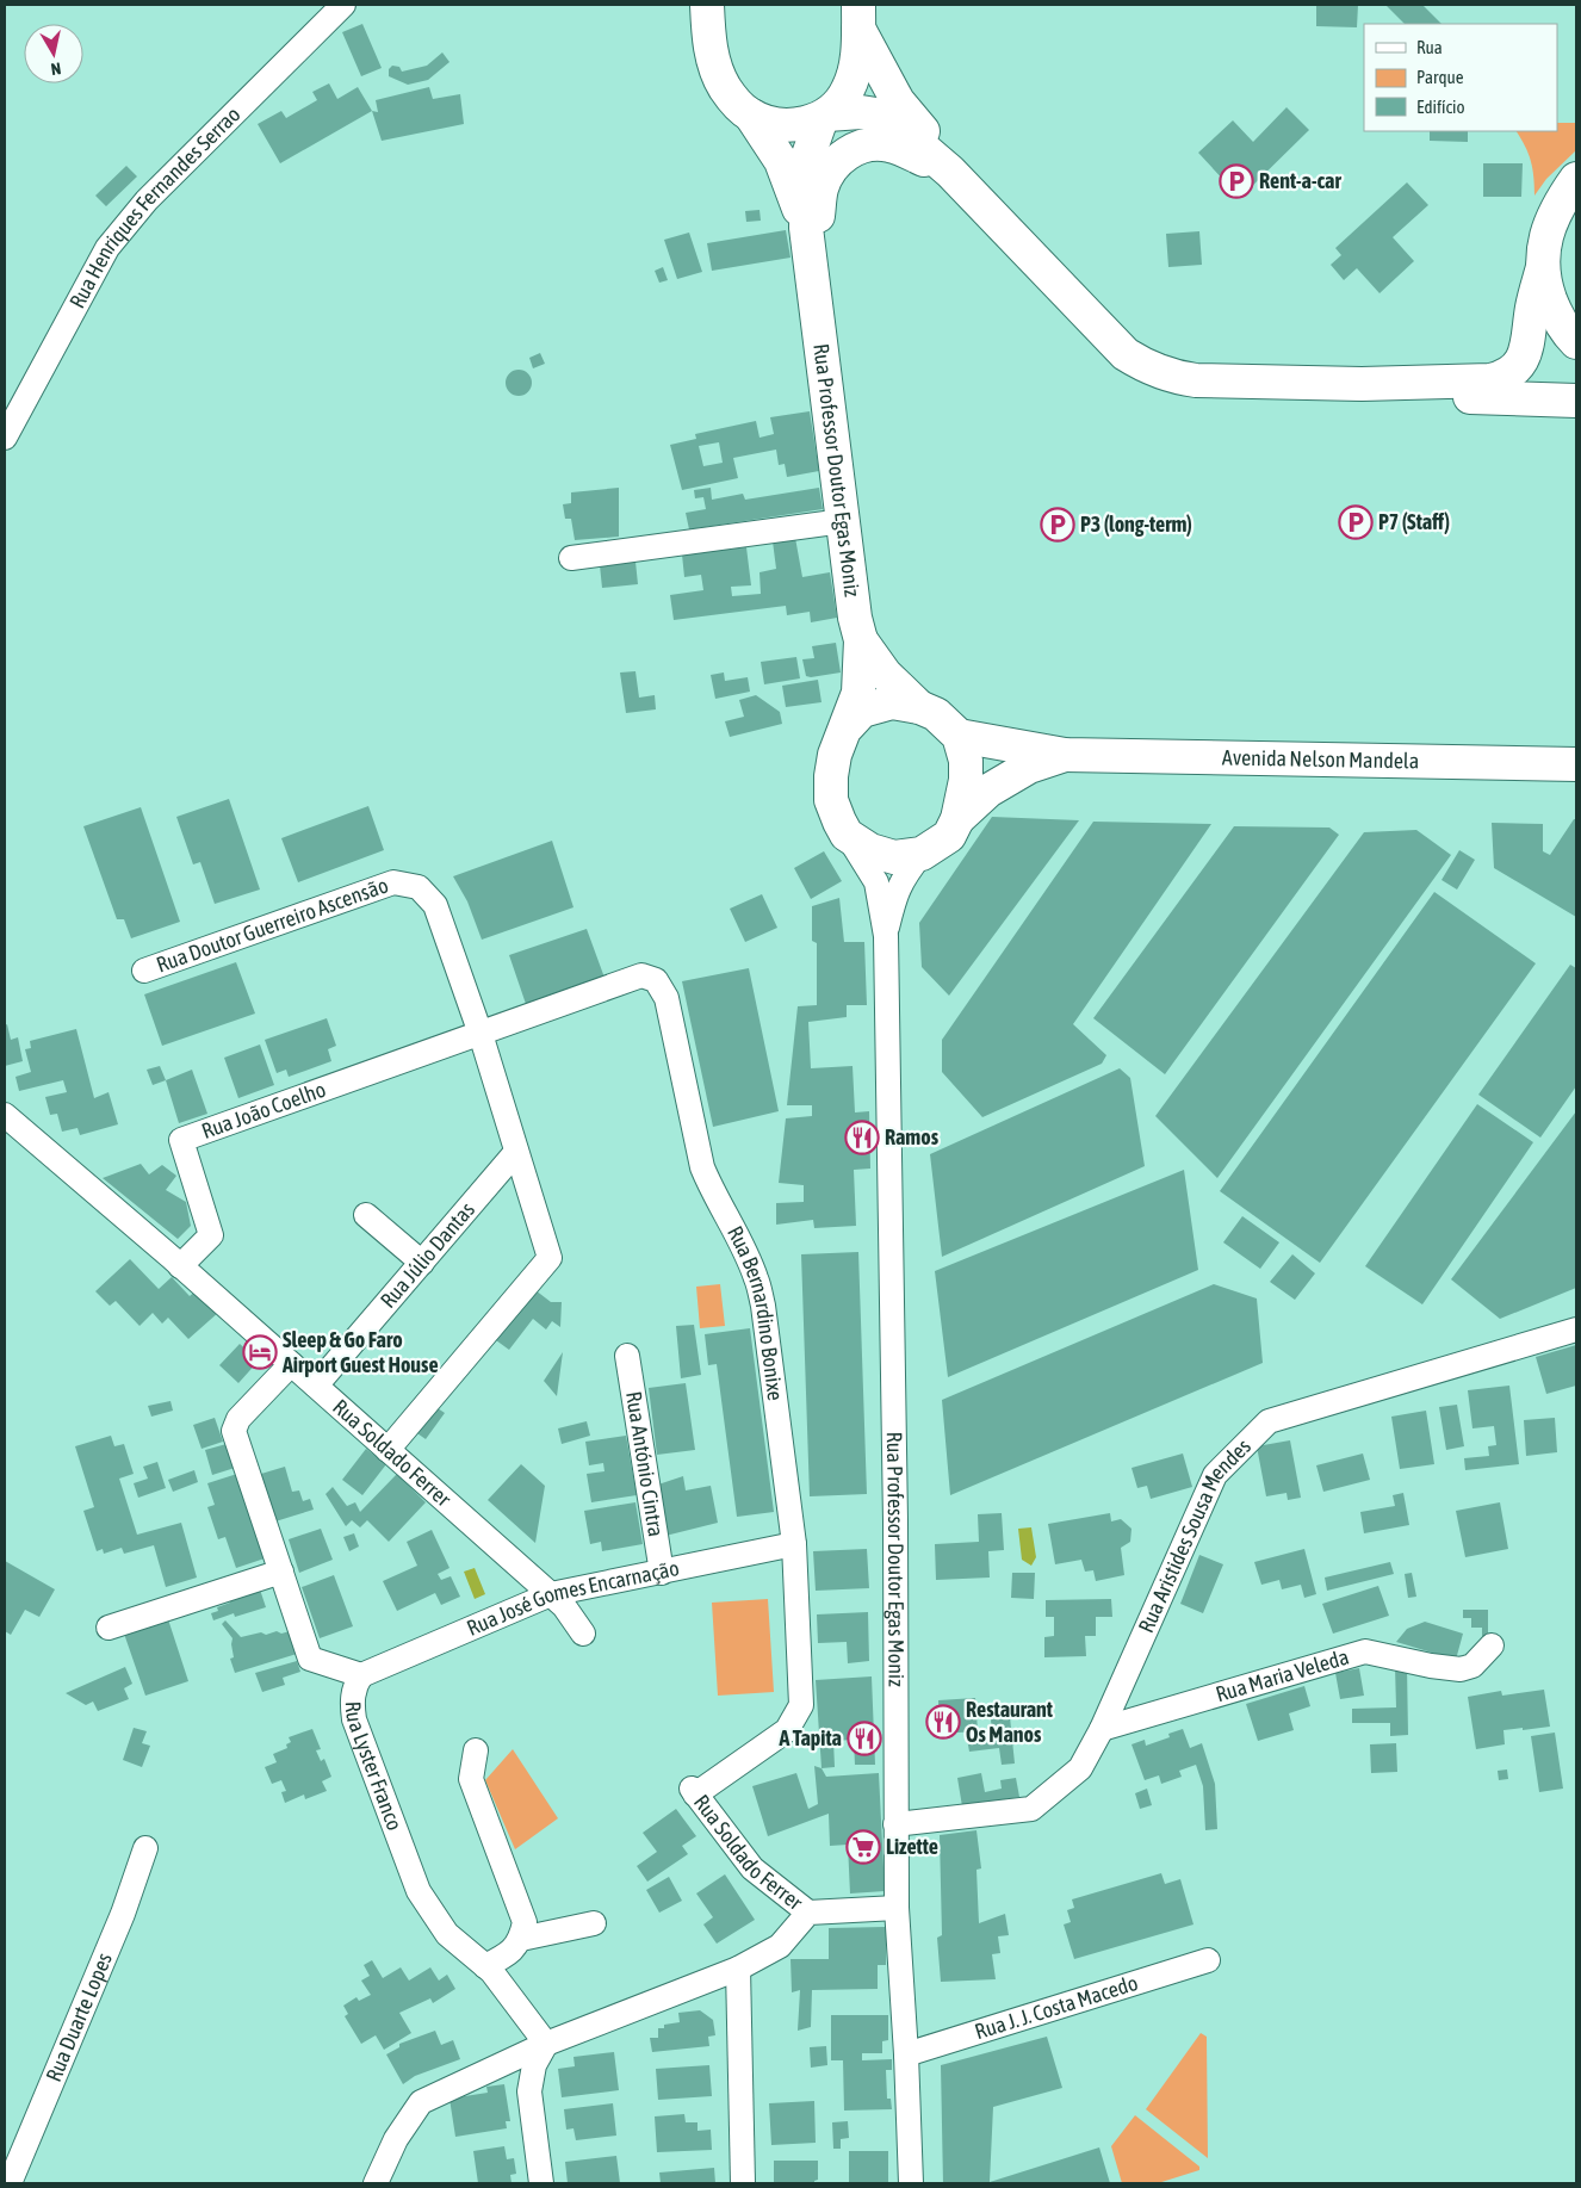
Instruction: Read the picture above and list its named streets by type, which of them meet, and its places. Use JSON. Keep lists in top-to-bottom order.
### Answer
{
  "streets": {
    "street": [
      "Rua Henriques Fernandes Serrao",
      "Rua Professor Doutor Egas Moniz",
      "Avenida Nelson Mandela",
      "Rua Doutor Guerreiro Ascensão",
      "Rua João Coelho",
      "Rua Júlio Dantas",
      "Rua Bernardino Bonixe",
      "Rua Soldado Ferrer",
      "Rua António Cintra",
      "Rua Aristides Sousa Mendes",
      "Rua José Gomes Encarnação",
      "Rua Maria Veleda",
      "Rua Lyster Franco",
      "Rua J. J. Costa Macedo",
      "Rua Duarte Lopes"
    ]
  },
  "crossings": [
    ["Rua Professor Doutor Egas Moniz", "Rua Aristides Sousa Mendes"],
    ["Rua Professor Doutor Egas Moniz", "Rua J. J. Costa Macedo"],
    ["Rua Doutor Guerreiro Ascensão", "Rua João Coelho"],
    ["Rua Doutor Guerreiro Ascensão", "Rua Júlio Dantas"],
    ["Rua Doutor Guerreiro Ascensão", "Rua Bernardino Bonixe"],
    ["Rua Doutor Guerreiro Ascensão", "Rua Soldado Ferrer"],
    ["Rua João Coelho", "Rua Bernardino Bonixe"],
    ["Rua João Coelho", "Rua Soldado Ferrer"],
    ["Rua Júlio Dantas", "Rua Soldado Ferrer"],
    ["Rua Bernardino Bonixe", "Rua Soldado Ferrer"],
    ["Rua Bernardino Bonixe", "Rua José Gomes Encarnação"],
    ["Rua Soldado Ferrer", "Rua José Gomes Encarnação"],
    ["Rua Soldado Ferrer", "Rua Lyster Franco"],
    ["Rua António Cintra", "Rua José Gomes Encarnação"],
    ["Rua Aristides Sousa Mendes", "Rua Maria Veleda"],
    ["Rua José Gomes Encarnação", "Rua Lyster Franco"]
  ],
  "places": {
    "parking": ["Rent-a-car", "P7 (Staff)", "P3 (long-term)"],
    "restaurant": ["Ramos", "Restaurant Os Manos", "A Tapita"],
    "hotel": ["Sleep & Go Faro Airport Guest House"],
    "supermarket": ["Lizette"]
  },
  "legend": ["Rua", "Parque", "Edifício"],
  "north": "bottom"
}
